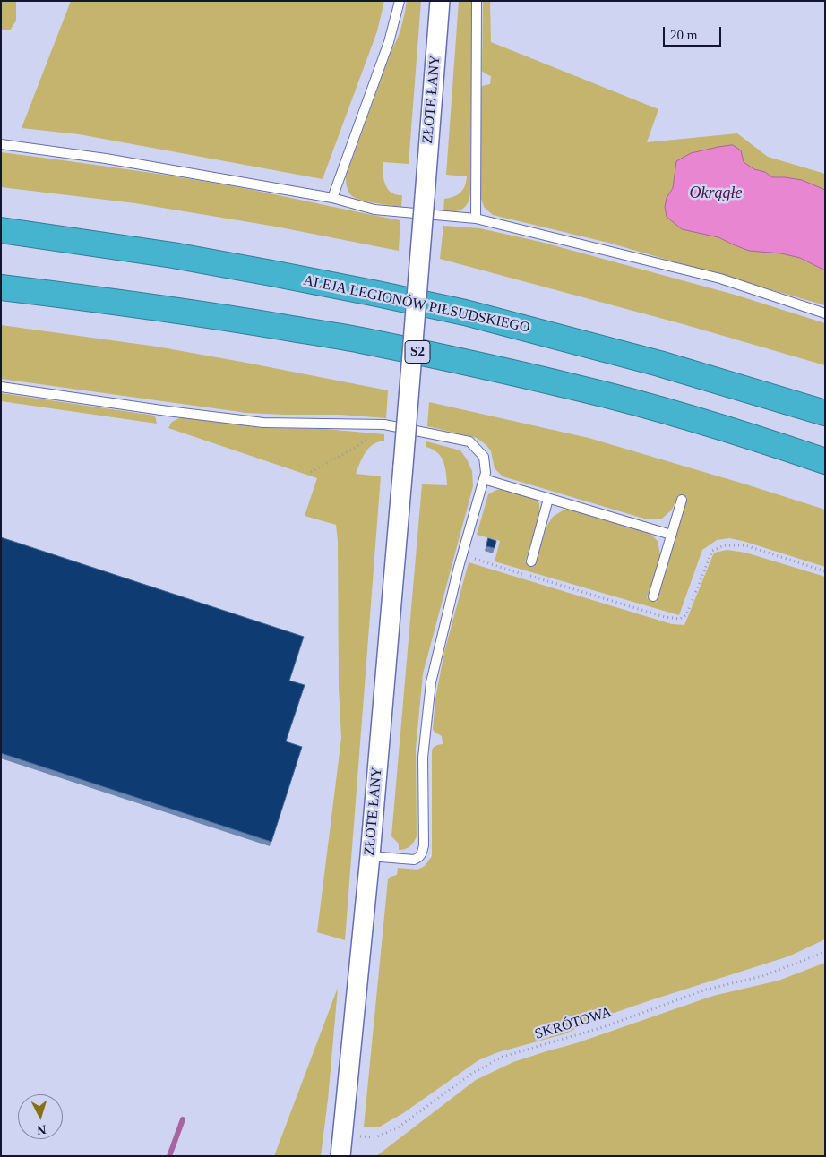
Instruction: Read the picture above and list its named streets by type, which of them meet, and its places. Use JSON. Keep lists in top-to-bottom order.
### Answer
{
  "streets": {
    "highway": ["ALEJA LEGIONÓW PIŁSUDSKIEGO", "S2"],
    "street": ["ZŁOTE ŁANY"],
    "path": ["SKRÓTOWA"]
  },
  "crossings": [
    ["ZŁOTE ŁANY", "SKRÓTOWA"]
  ],
  "water": ["Okrągłe"],
  "scale_bar": "20 m",
  "north": "bottom"
}
